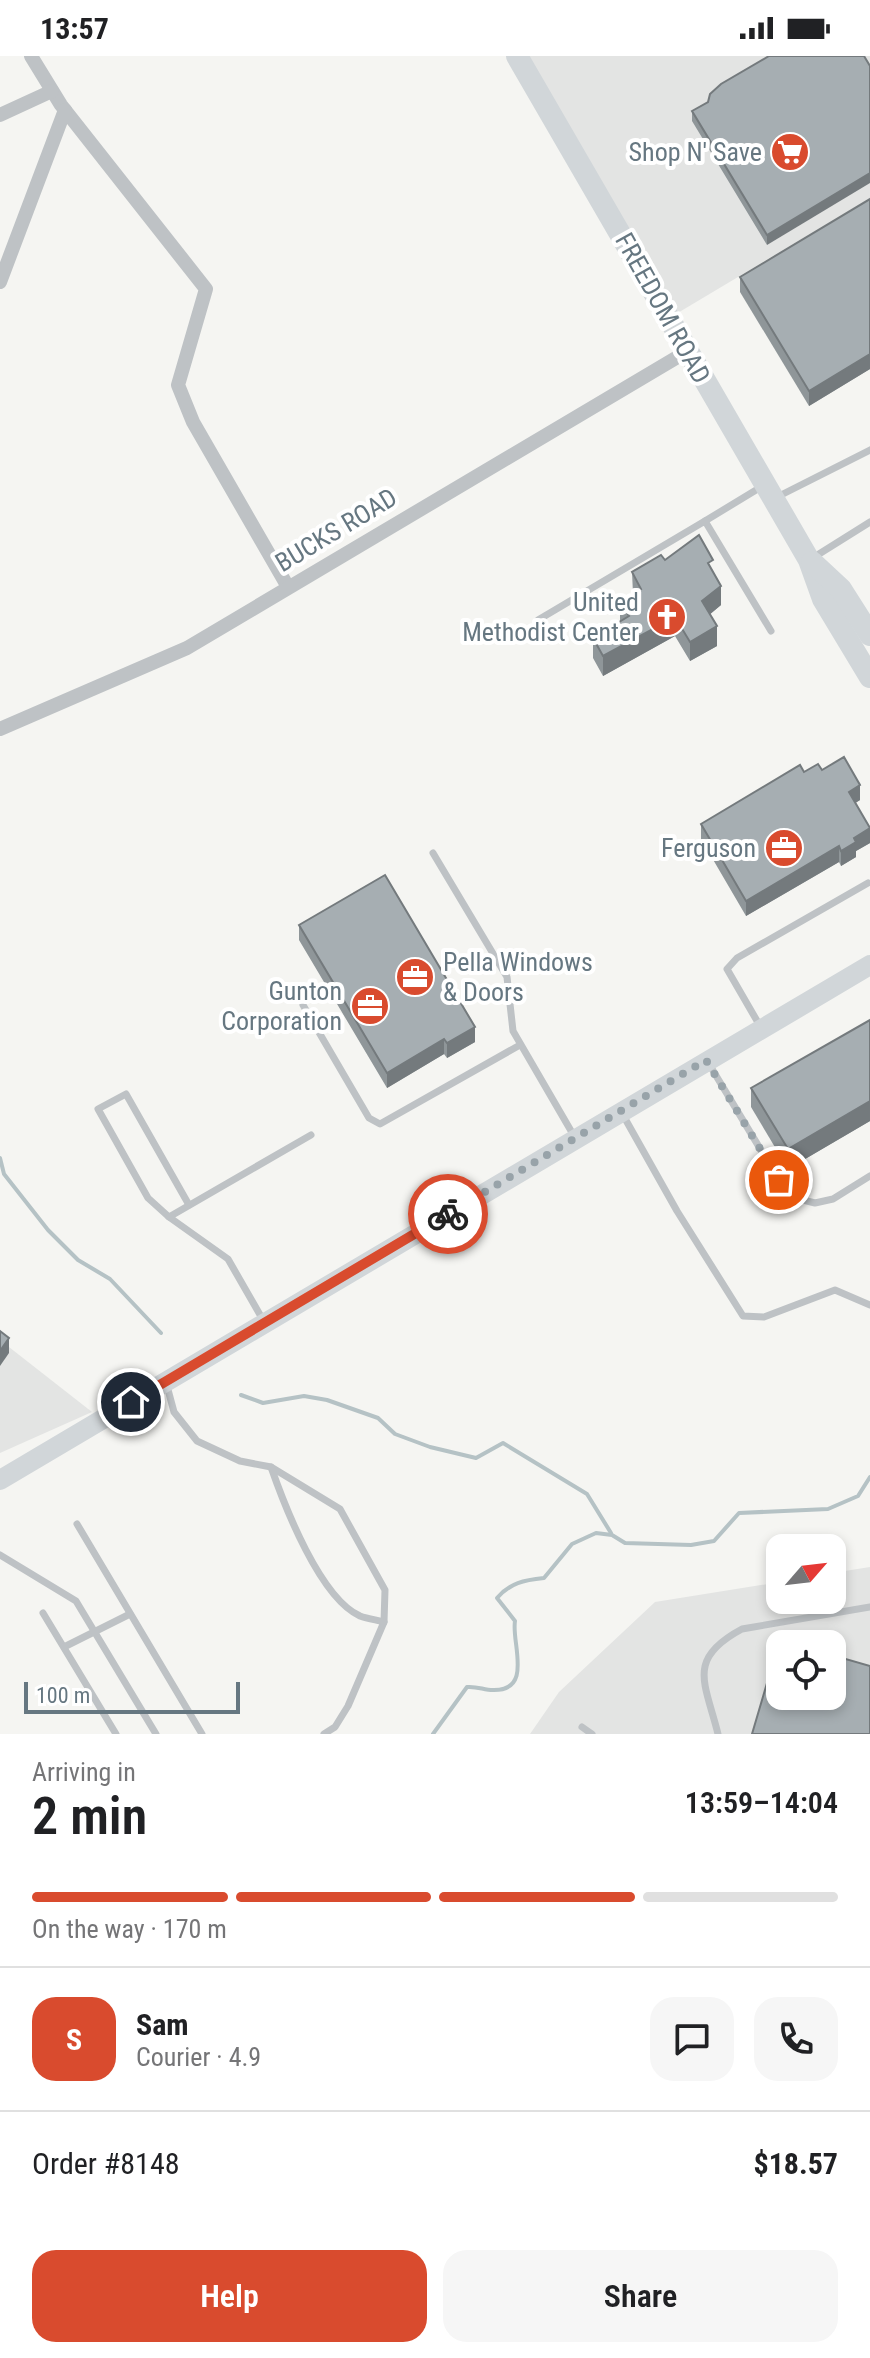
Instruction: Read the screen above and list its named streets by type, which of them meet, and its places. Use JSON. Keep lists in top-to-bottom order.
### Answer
{
  "streets": {
    "main road": ["FREEDOM ROAD"],
    "street": ["BUCKS ROAD"]
  },
  "crossings": [
    ["FREEDOM ROAD", "BUCKS ROAD"]
  ],
  "places": {
    "supermarket": ["Shop N' Save"],
    "church": ["United Methodist Center"],
    "office": ["Ferguson", "Pella Windows & Doors", "Gunton Corporation"]
  },
  "scale_bar": "100 m",
  "north": "top right",
  "page": {
    "status": "13:57",
    "scale": "100 m",
    "heading": ["2 min", "Arriving in", "13:59–14:04"],
    "panel": [
      "Sam",
      "Courier · 4.9",
      "Order #8148",
      "$18.57"
    ],
    "bar": "On the way · 170 m",
    "round": "S",
    "buttons": ["Help", "Share"]
  }
}
